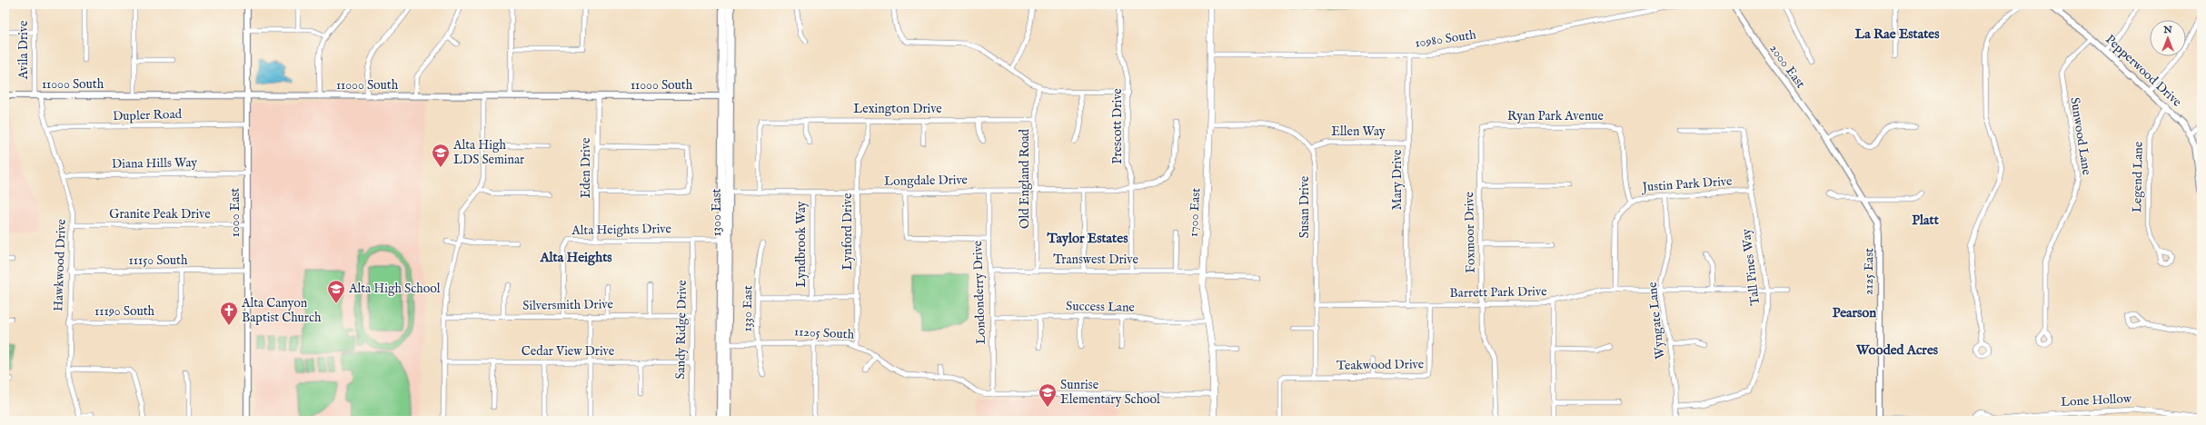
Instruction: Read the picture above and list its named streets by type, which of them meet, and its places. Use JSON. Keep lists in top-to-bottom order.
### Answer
{
  "streets": {
    "main road": ["1300 East", "1700 East"],
    "street": [
      "10980 South",
      "Avila Drive",
      "2000 East",
      "Pepperwood Drive",
      "11000 South",
      "Lexington Drive",
      "Dupler Road",
      "Ryan Park Avenue",
      "Prescott Drive",
      "Ellen Way",
      "Sunwood Lane",
      "Diana Hills Way",
      "Eden Drive",
      "Legend Lane",
      "Old England Road",
      "Mary Drive",
      "Longdale Drive",
      "Justin Park Drive",
      "Susan Drive",
      "1000 East",
      "Granite Peak Drive",
      "Alta Heights Drive",
      "Lynford Drive",
      "Foxmoor Drive",
      "Lyndbrook Way",
      "Transwest Drive",
      "11150 South",
      "Hawkwood Drive",
      "Tall Pines Way",
      "2125 East",
      "Londonderry Drive",
      "Barrett Park Drive",
      "Silversmith Drive",
      "Success Lane",
      "1330 East",
      "11190 South",
      "Wyngate Lane",
      "Sandy Ridge Drive",
      "11205 South",
      "Cedar View Drive",
      "Teakwood Drive",
      "Lone Hollow"
    ]
  },
  "crossings": [
    ["10980 South", "Mary Drive"],
    ["10980 South", "1700 East"],
    ["Avila Drive", "11000 South"],
    ["2000 East", "2125 East"],
    ["Pepperwood Drive", "Sunwood Lane"],
    ["Pepperwood Drive", "Legend Lane"],
    ["11000 South", "Eden Drive"],
    ["11000 South", "1000 East"],
    ["11000 South", "1300 East"],
    ["11000 South", "Hawkwood Drive"],
    ["Lexington Drive", "Old England Road"],
    ["Lexington Drive", "Longdale Drive"],
    ["Lexington Drive", "Lynford Drive"],
    ["Dupler Road", "1000 East"],
    ["Dupler Road", "Hawkwood Drive"],
    ["Ryan Park Avenue", "Justin Park Drive"],
    ["Ryan Park Avenue", "Foxmoor Drive"],
    ["Prescott Drive", "Longdale Drive"],
    ["Prescott Drive", "Transwest Drive"],
    ["Ellen Way", "Mary Drive"],
    ["Ellen Way", "Susan Drive"],
    ["Diana Hills Way", "1000 East"],
    ["Diana Hills Way", "Hawkwood Drive"],
    ["Eden Drive", "Alta Heights Drive"],
    ["Old England Road", "Longdale Drive"],
    ["Old England Road", "Transwest Drive"],
    ["Mary Drive", "Barrett Park Drive"],
    ["Longdale Drive", "1300 East"],
    ["Longdale Drive", "Lynford Drive"],
    ["Longdale Drive", "Lyndbrook Way"],
    ["Longdale Drive", "Londonderry Drive"],
    ["Justin Park Drive", "Tall Pines Way"],
    ["Justin Park Drive", "Barrett Park Drive"],
    ["Justin Park Drive", "Wyngate Lane"],
    ["Susan Drive", "1700 East"],
    ["Susan Drive", "Barrett Park Drive"],
    ["Susan Drive", "Teakwood Drive"],
    ["1000 East", "Granite Peak Drive"],
    ["1000 East", "11150 South"],
    ["1300 East", "Alta Heights Drive"],
    ["1300 East", "11205 South"],
    ["1700 East", "Transwest Drive"],
    ["1700 East", "Success Lane"],
    ["1700 East", "11205 South"],
    ["Granite Peak Drive", "Hawkwood Drive"],
    ["Alta Heights Drive", "Silversmith Drive"],
    ["Alta Heights Drive", "Sandy Ridge Drive"],
    ["Lynford Drive", "11205 South"],
    ["Foxmoor Drive", "Barrett Park Drive"],
    ["Transwest Drive", "Londonderry Drive"],
    ["11150 South", "Hawkwood Drive"],
    ["11150 South", "11190 South"],
    ["Hawkwood Drive", "11190 South"],
    ["Tall Pines Way", "Barrett Park Drive"],
    ["Tall Pines Way", "Wyngate Lane"],
    ["Londonderry Drive", "Success Lane"],
    ["Londonderry Drive", "11205 South"],
    ["Barrett Park Drive", "Wyngate Lane"],
    ["Barrett Park Drive", "Teakwood Drive"],
    ["Silversmith Drive", "Sandy Ridge Drive"],
    ["1330 East", "11205 South"],
    ["Sandy Ridge Drive", "Cedar View Drive"]
  ],
  "districts": [
    "La Rae Estates",
    "Platt",
    "Taylor Estates",
    "Alta Heights",
    "Pearson",
    "Wooded Acres"
  ],
  "places": {
    "school or university": ["Alta High LDS Seminar", "Alta High School", "Sunrise Elementary School"],
    "church": ["Alta Canyon Baptist Church"]
  },
  "north": "top"
}
